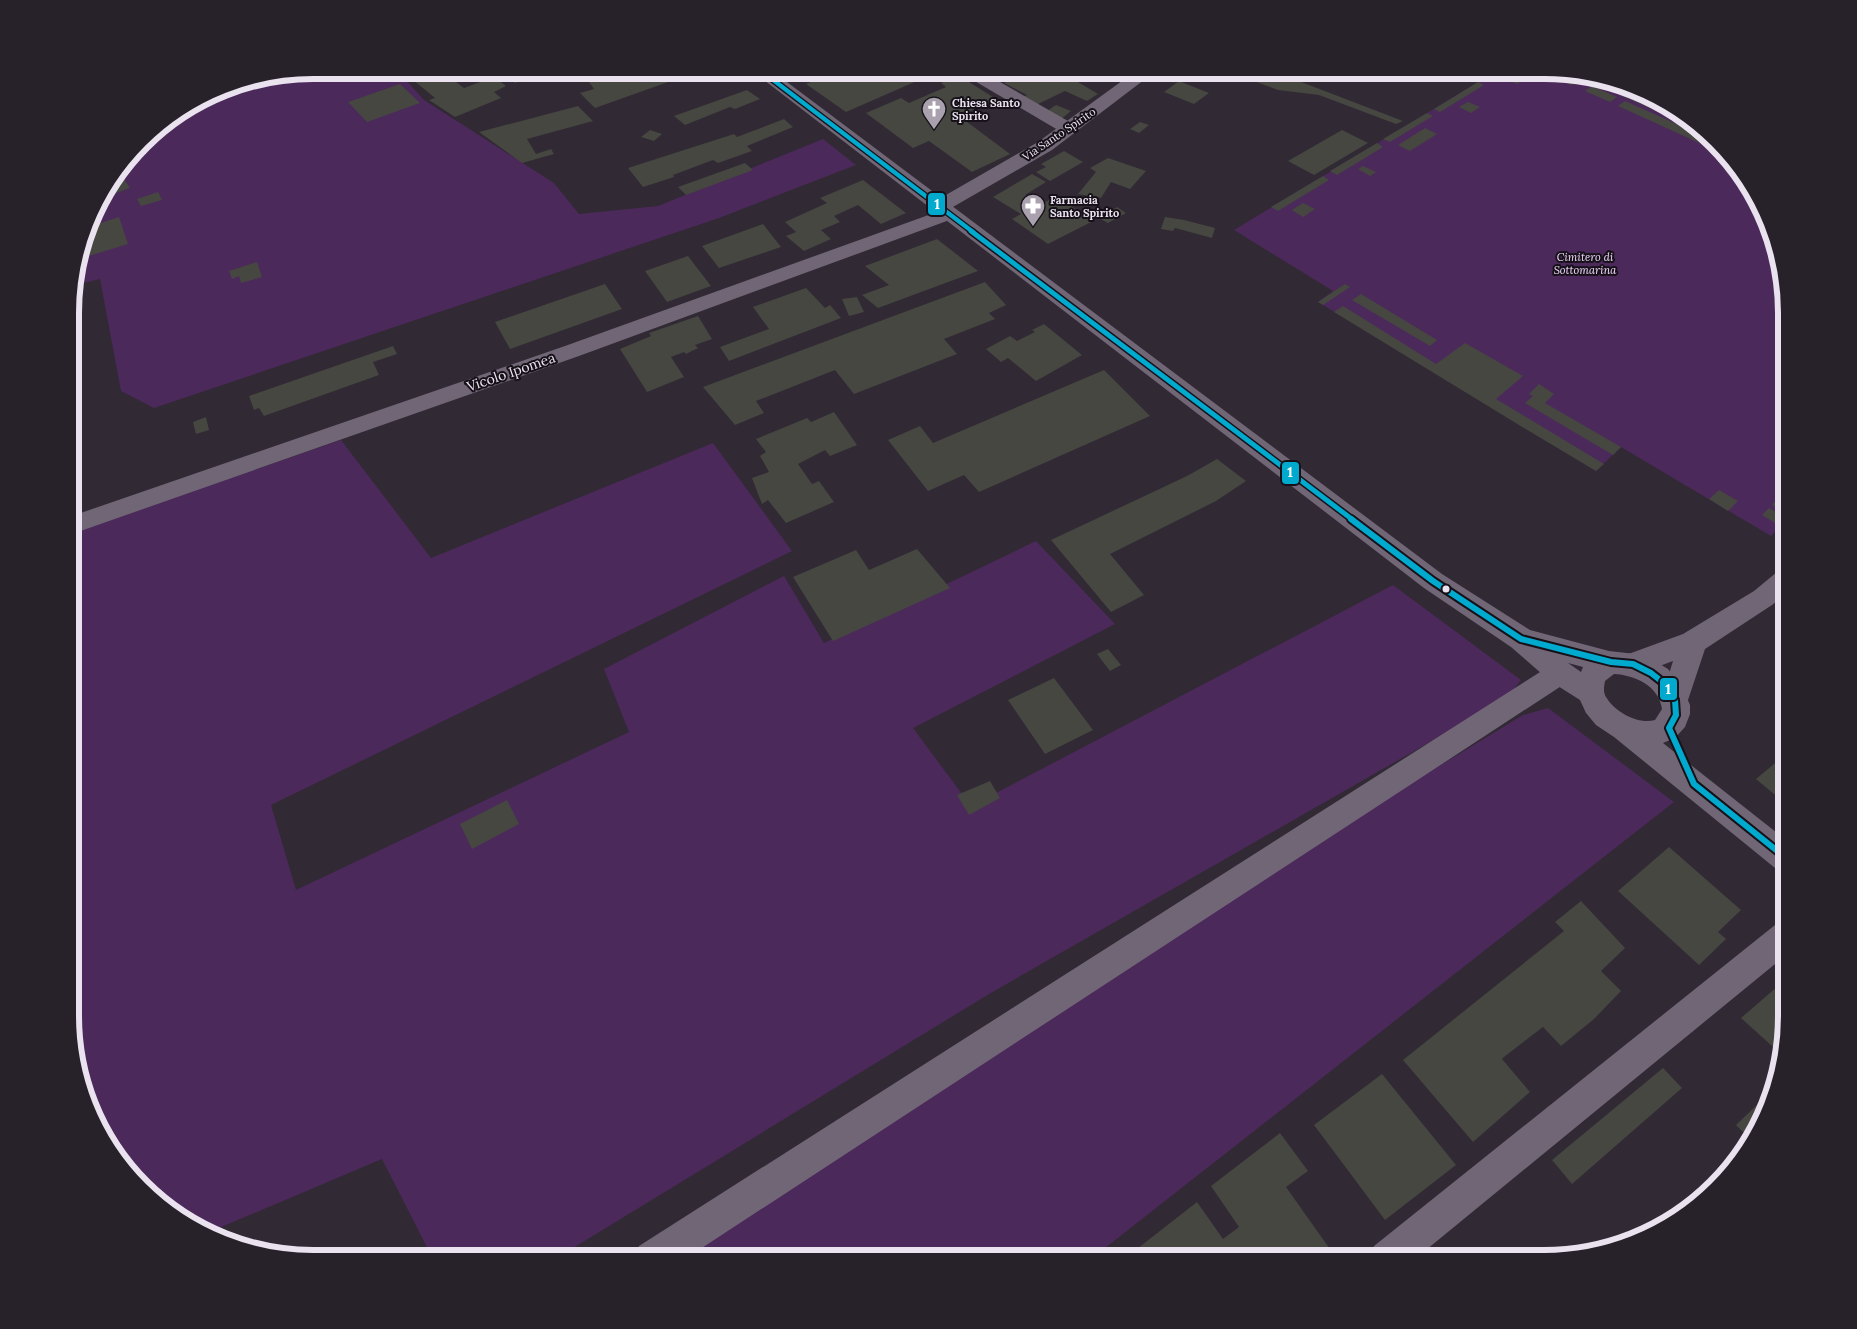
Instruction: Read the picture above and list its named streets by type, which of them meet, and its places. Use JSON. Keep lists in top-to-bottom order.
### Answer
{
  "streets": {
    "street": ["Via Santo Spirito"],
    "lane": ["Vicolo Ipomea"]
  },
  "crossings": [
    ["Via Santo Spirito", "Vicolo Ipomea"]
  ],
  "parks": ["Cimitero di Sottomarina"],
  "places": {
    "church": ["Chiesa Santo Spirito"],
    "pharmacy": ["Farmacia Santo Spirito"]
  },
  "lines": ["transit line 1"]
}
